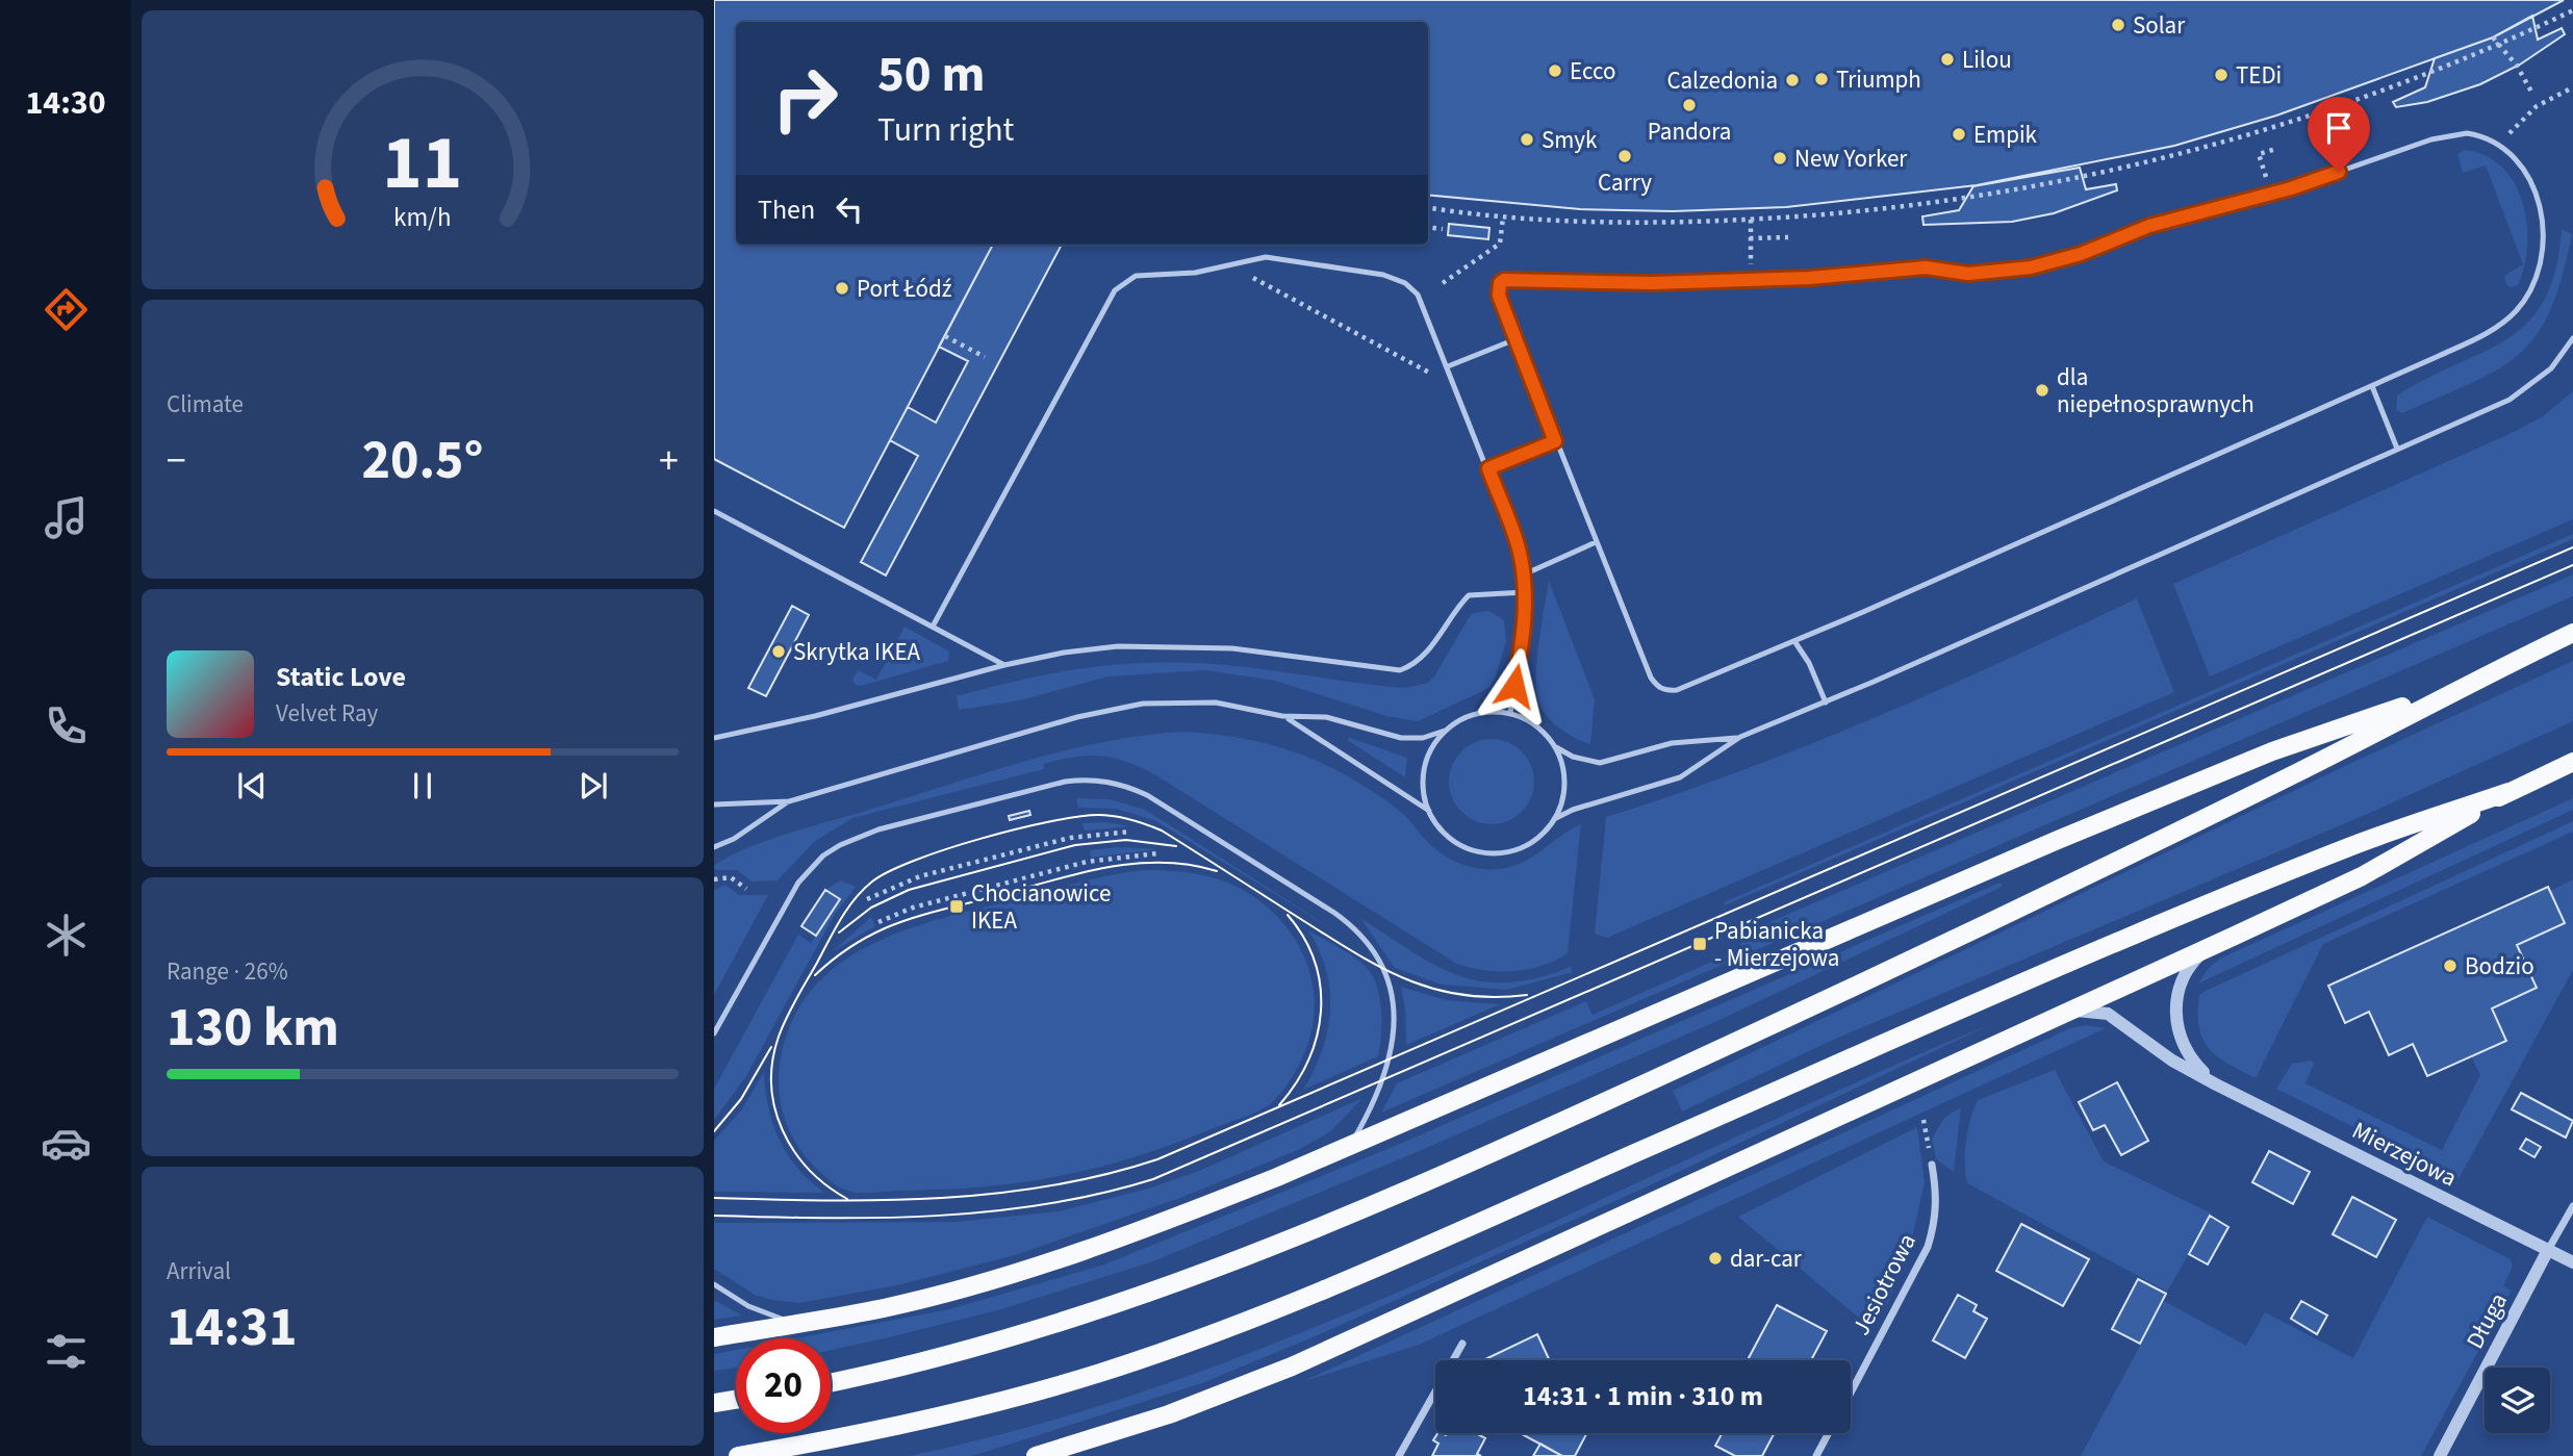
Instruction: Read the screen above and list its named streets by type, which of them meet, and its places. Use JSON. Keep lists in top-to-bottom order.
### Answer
{
  "streets": {
    "street": ["Mierzejowa", "Jesiotrowa", "Długa"]
  },
  "crossings": [
    ["Mierzejowa", "Długa"]
  ],
  "places": {
    "other": [
      "Solar",
      "Lilou",
      "Ecco",
      "TEDi",
      "Triumph",
      "Calzedonia",
      "Pandora",
      "Empik",
      "Smyk",
      "Carry",
      "New Yorker",
      "Port Łódź",
      "dla niepełnosprawnych",
      "Skrytka IKEA",
      "Bodzio",
      "dar-car"
    ],
    "transit": ["Chocianowice IKEA", "Pabianicka - Mierzejowa"]
  },
  "page": {
    "tabs": "14:30",
    "turn": ["50 m", "Turn right"],
    "then": "Then",
    "tile": [
      "Climate",
      ["Range · 26%", "130 km"],
      ["Arrival", "14:31"]
    ],
    "heat": ["−", "20.5°", "+"],
    "song": ["Static Love", "Velvet Ray"],
    "limit": "20",
    "trip": "14:31 · 1 min · 310 m",
    "gauge": ["11", "km/h"]
  }
}
